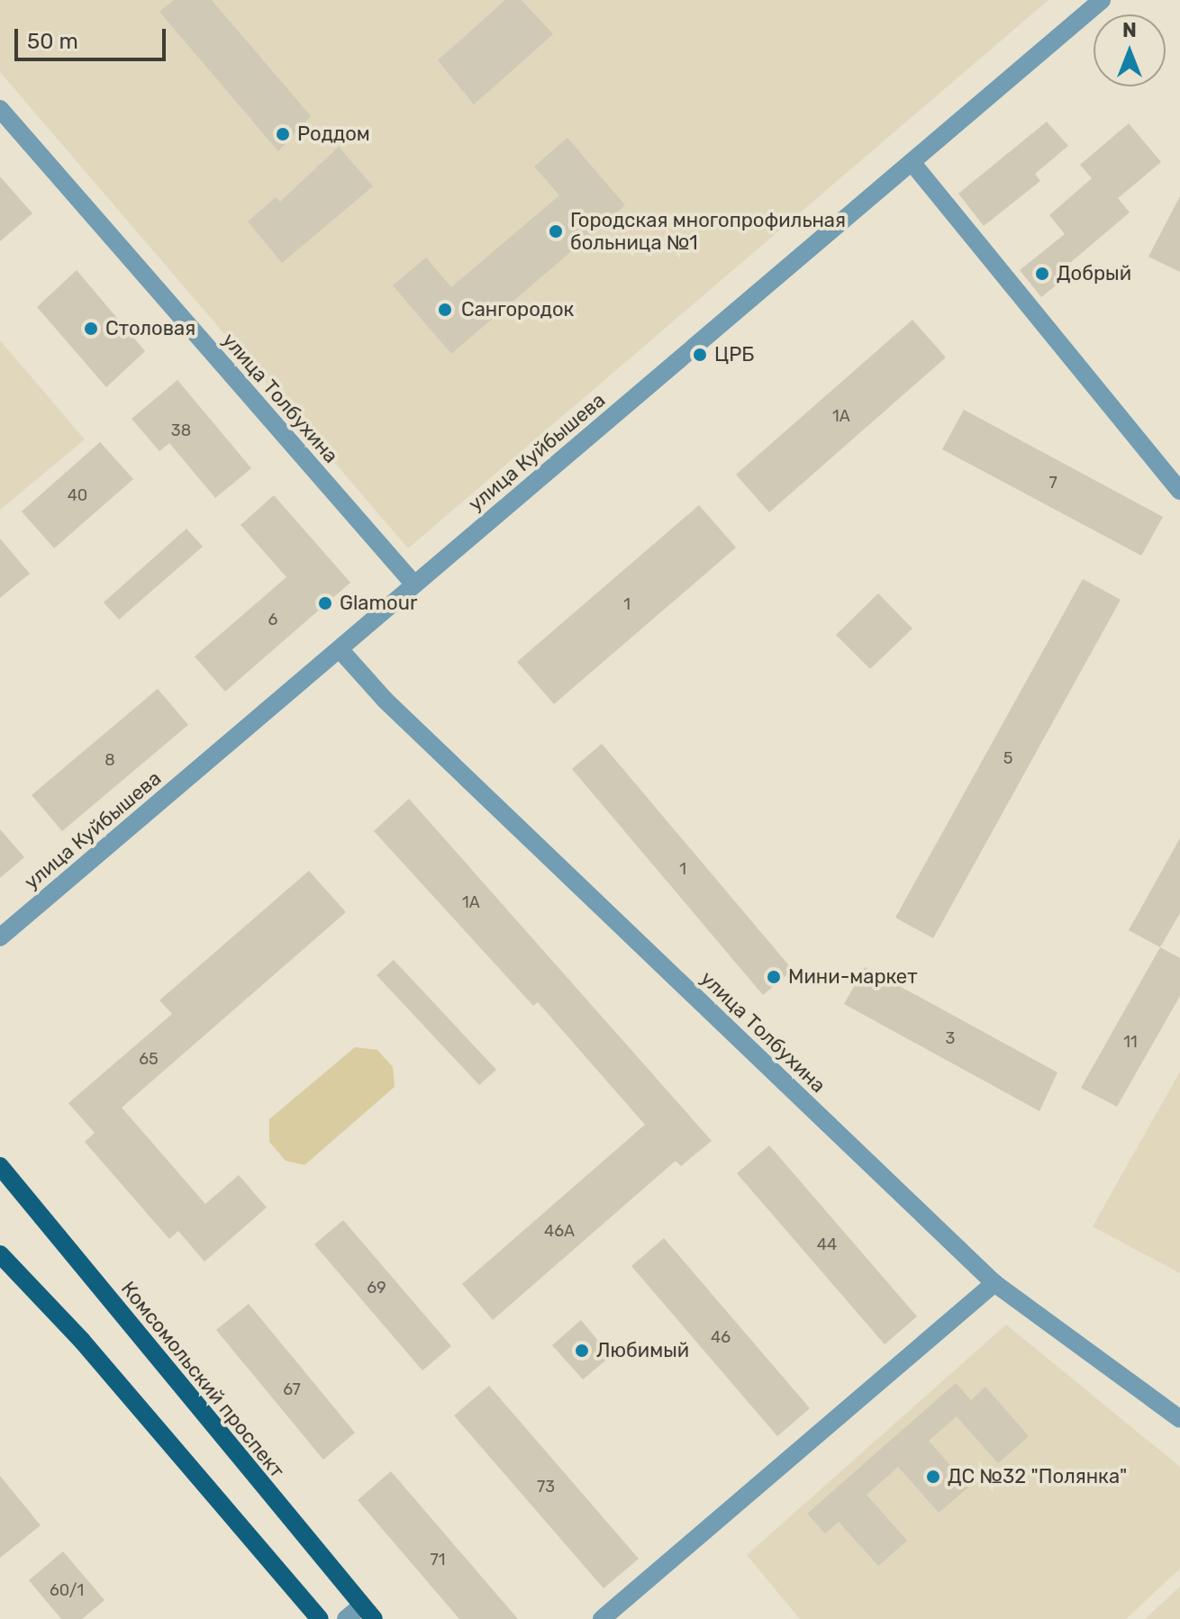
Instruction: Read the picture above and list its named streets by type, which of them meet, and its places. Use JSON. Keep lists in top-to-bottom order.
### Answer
{
  "streets": {
    "main road": ["Комсомольский проспект"],
    "street": ["улица Толбухина", "улица Куйбышева"]
  },
  "crossings": [
    ["улица Толбухина", "улица Куйбышева"]
  ],
  "places": [
    "Роддом",
    "Городская многопрофильная больница №1",
    "Добрый",
    "Сангородок",
    "Столовая",
    "ЦРБ",
    "Glamour",
    "Мини-маркет",
    "Любимый",
    "ДС №32 \"Полянка\""
  ],
  "house_numbers": [
    "1А",
    "38",
    "7",
    "40",
    "1",
    "6",
    "5",
    "8",
    "1",
    "1А",
    "3",
    "11",
    "65",
    "46А",
    "44",
    "69",
    "46",
    "67",
    "73",
    "71",
    "60/1"
  ],
  "scale_bar": "50 m",
  "north": "top"
}
